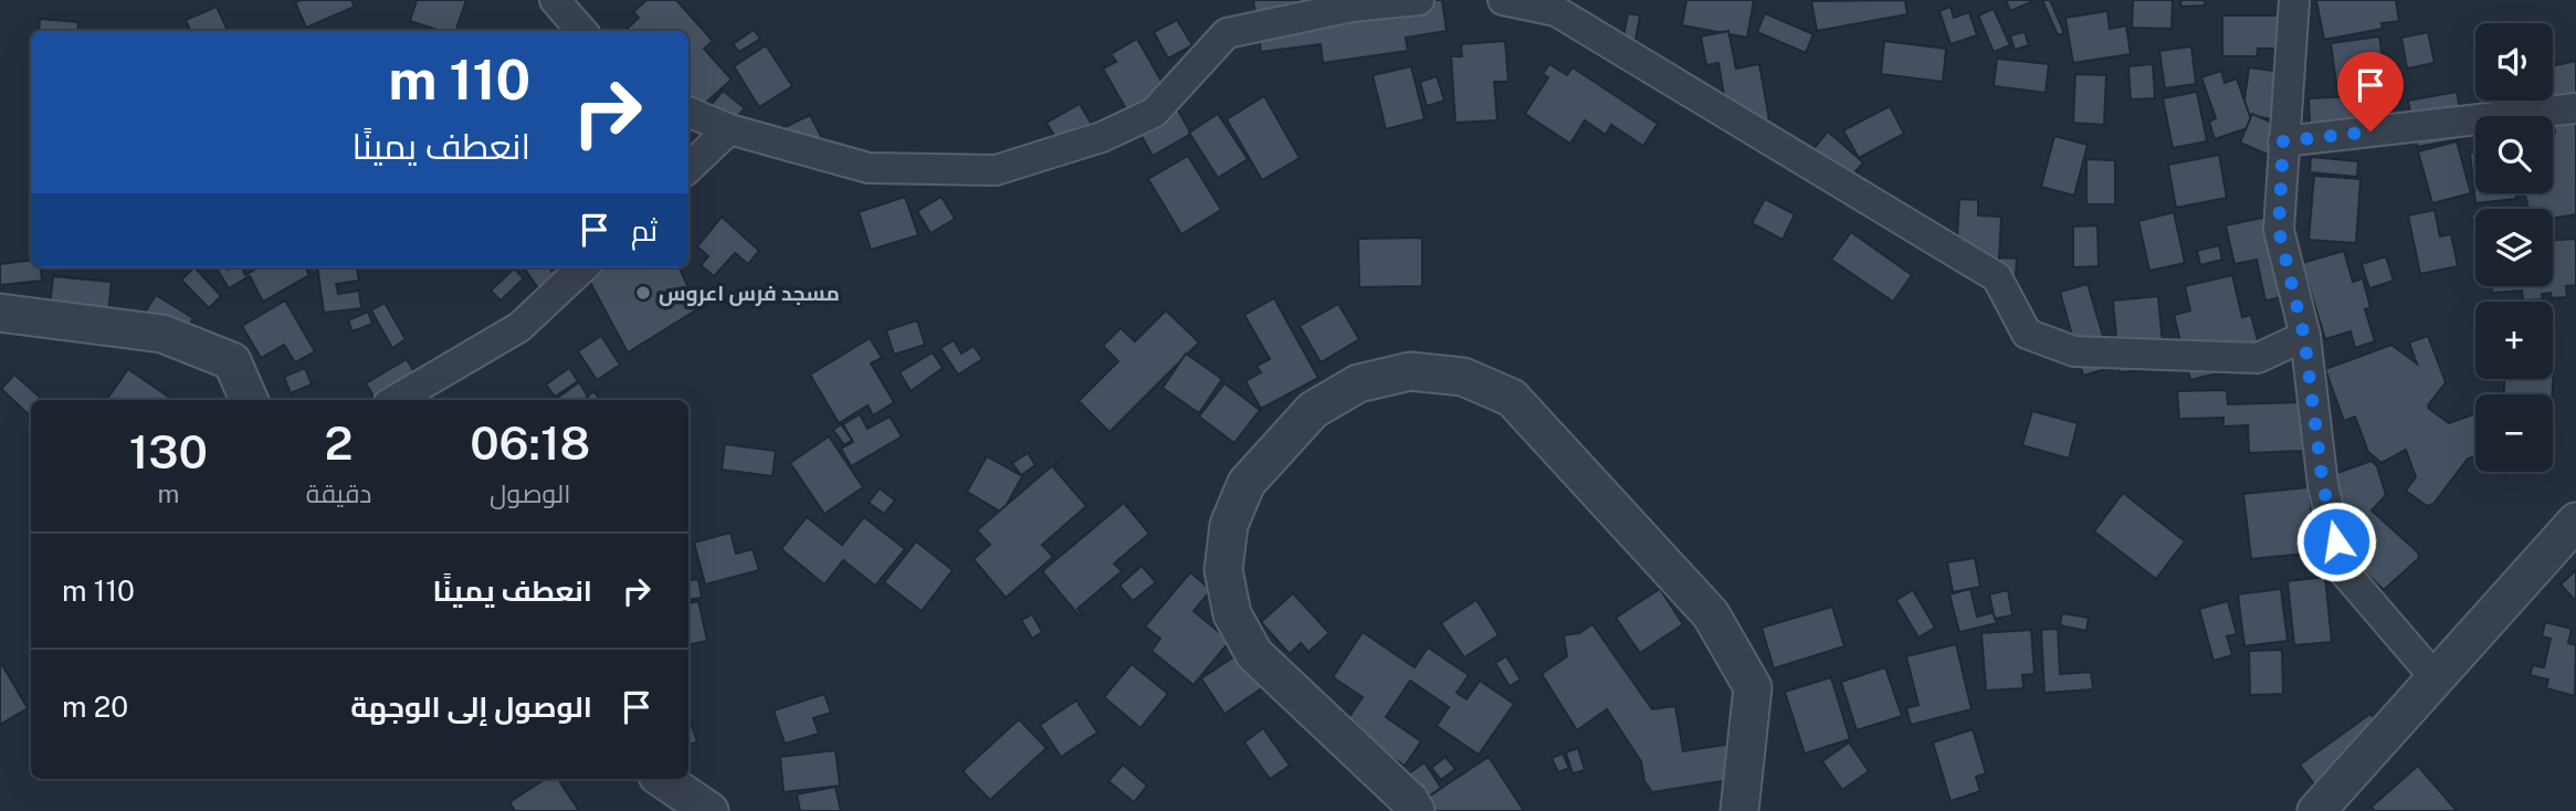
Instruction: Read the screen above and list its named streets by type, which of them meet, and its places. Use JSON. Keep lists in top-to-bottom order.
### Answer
{
  "places": ["مسجد فرس اعروس"],
  "page": {
    "map_buttons": ["+", "−"],
    "turn": ["110 m", "انعطف يمينًا"],
    "then": "ثم",
    "eta": [
      "06:18",
      "الوصول",
      "2",
      "دقيقة",
      "130",
      "m"
    ],
    "list": [
      {
        "name": "انعطف يمينًا",
        "value": "110 m"
      },
      {
        "name": "الوصول إلى الوجهة",
        "value": "20 m"
      }
    ]
  }
}
